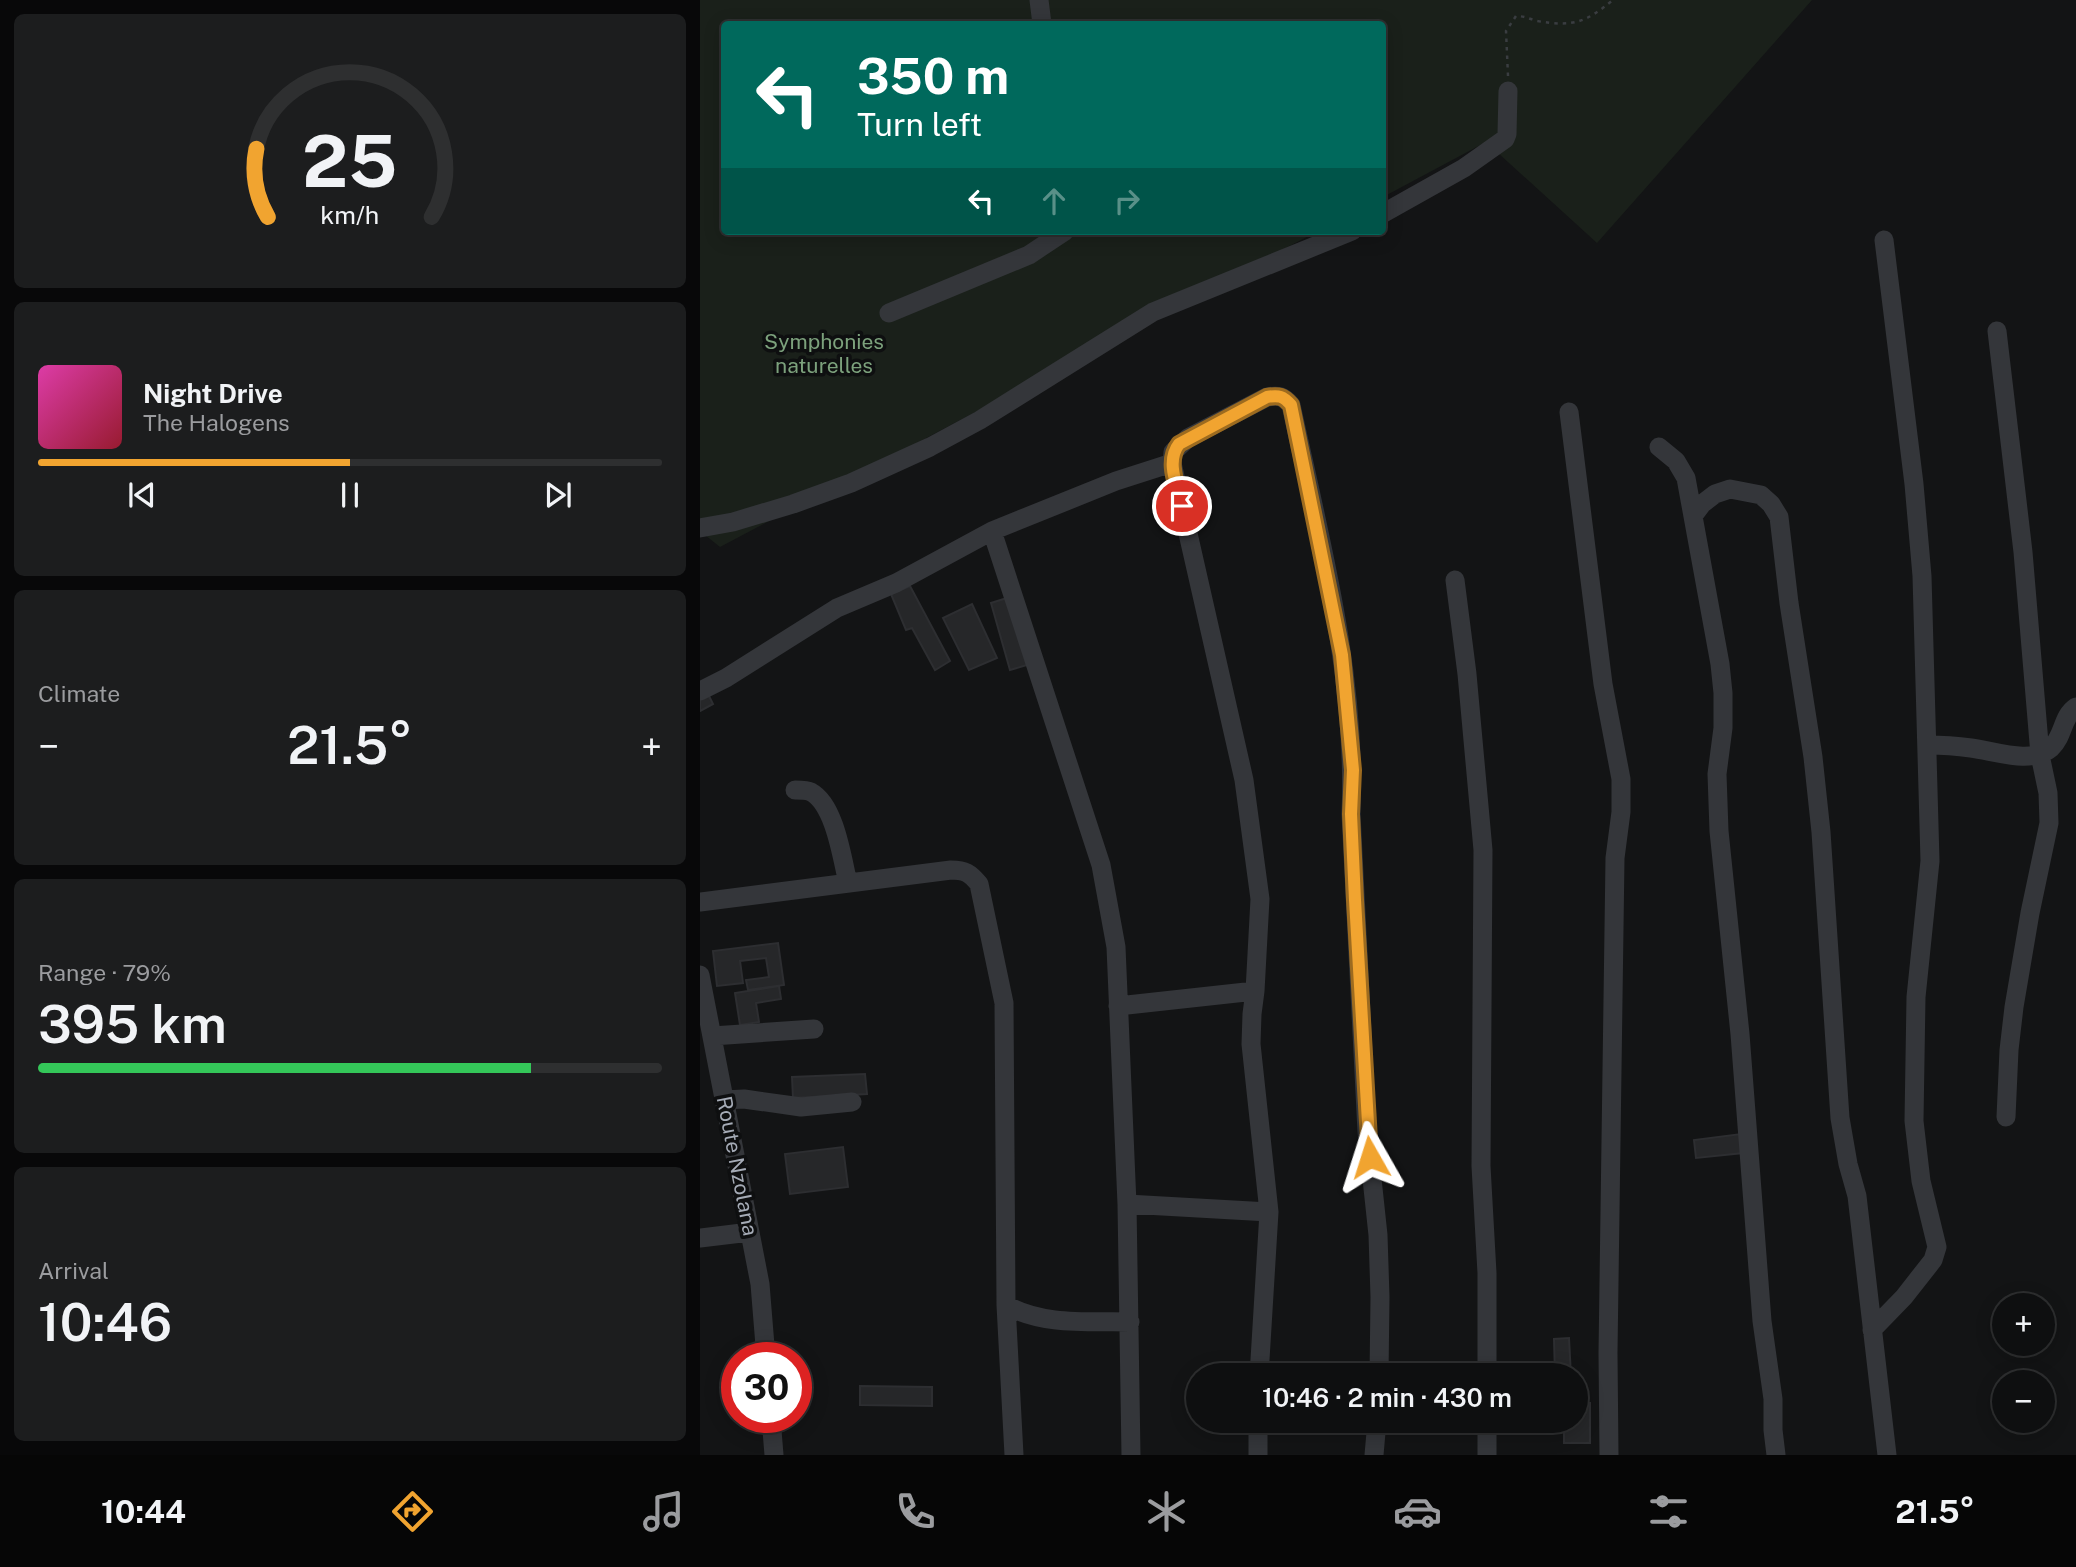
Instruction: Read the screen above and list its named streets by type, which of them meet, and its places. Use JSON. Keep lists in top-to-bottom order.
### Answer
{
  "streets": {
    "street": ["Route Nzolana"]
  },
  "parks": ["Symphonies naturelles"],
  "page": {
    "turn": ["350 m", "Turn left"],
    "song": ["Night Drive", "The Halogens"],
    "tile": [
      "Climate",
      ["Range · 79%", "395 km"],
      ["Arrival", "10:46"]
    ],
    "heat": ["−", "21.5°", "+"],
    "map_buttons": ["+", "−"],
    "limit": "30",
    "trip": "10:46 · 2 min · 430 m",
    "tabs": ["10:44", "21.5°"],
    "gauge": ["25", "km/h"]
  }
}
